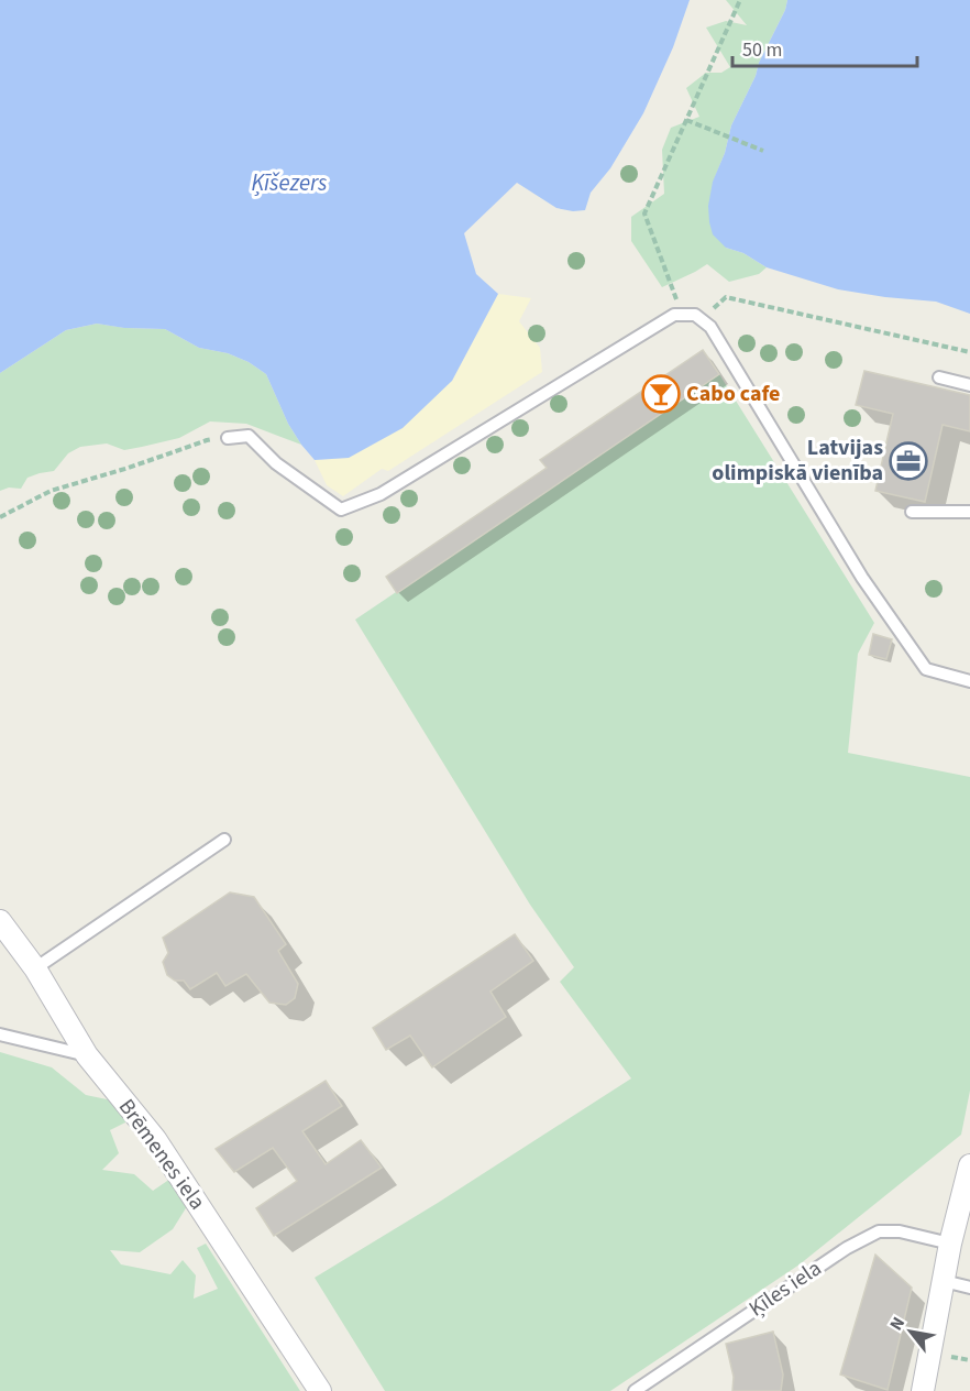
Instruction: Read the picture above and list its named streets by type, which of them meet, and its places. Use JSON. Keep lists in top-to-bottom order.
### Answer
{
  "streets": {
    "street": ["Brēmenes iela"],
    "lane": ["Ķīles iela"]
  },
  "water": ["Ķīšezers"],
  "places": {
    "bar": ["Cabo cafe"],
    "office": ["Latvijas olimpiskā vienība"]
  },
  "scale_bar": "50 m",
  "north": "top left"
}
